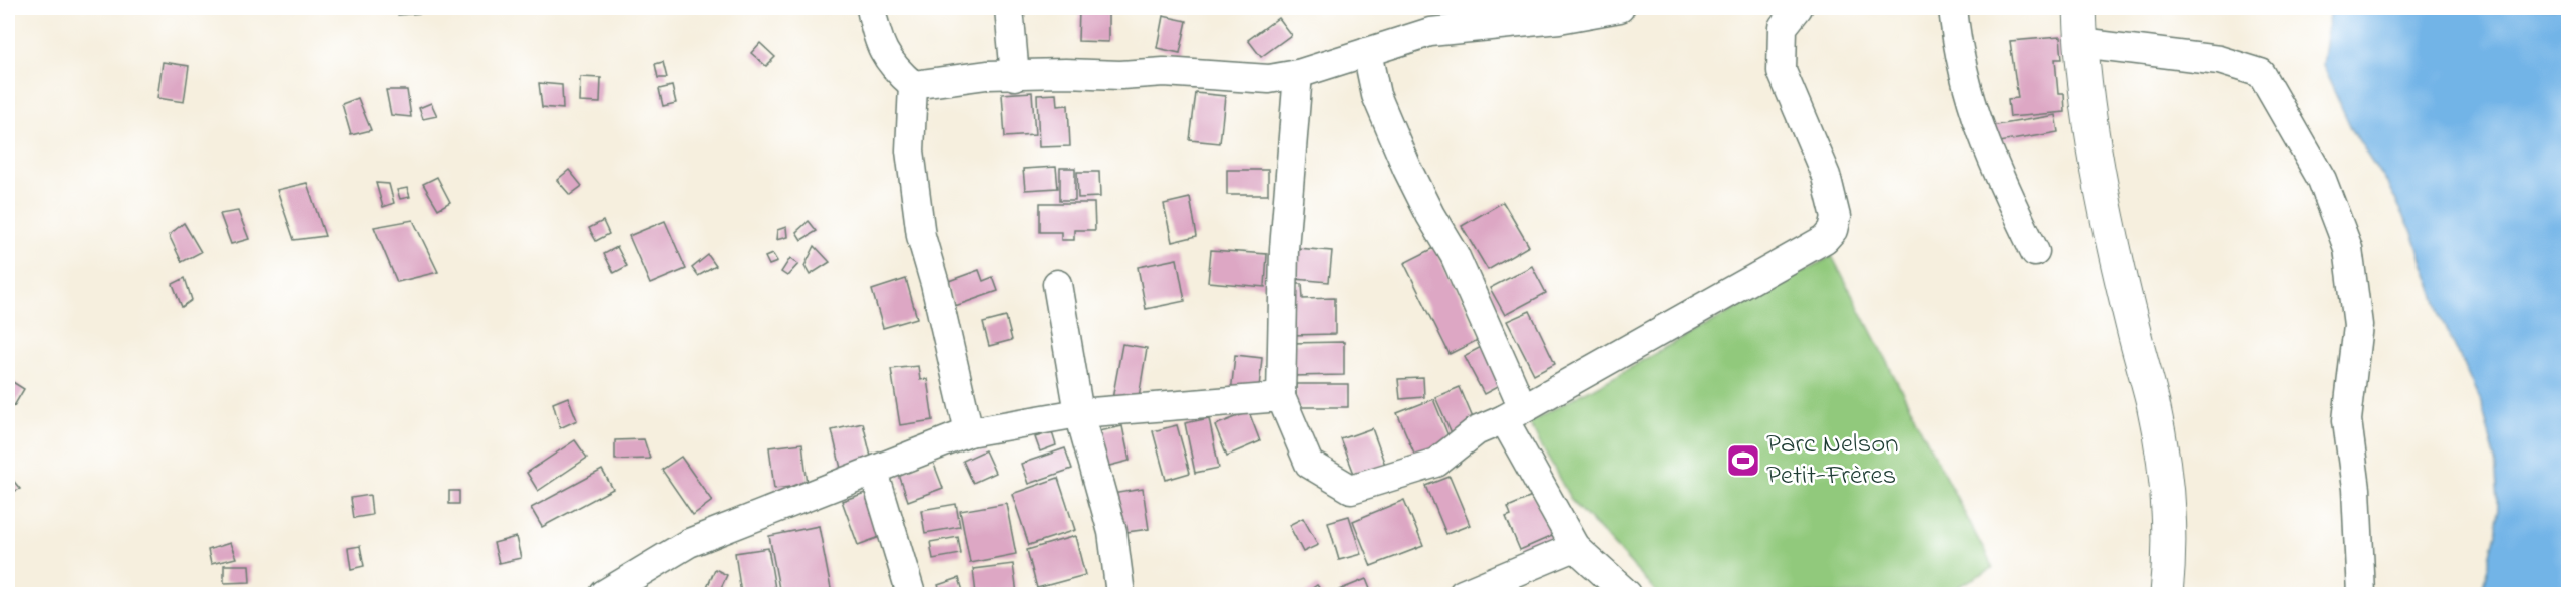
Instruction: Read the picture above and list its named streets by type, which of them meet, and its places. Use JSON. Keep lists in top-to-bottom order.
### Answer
{
  "places": {
    "sports": ["Parc Nelson Petit-Frères"]
  }
}
